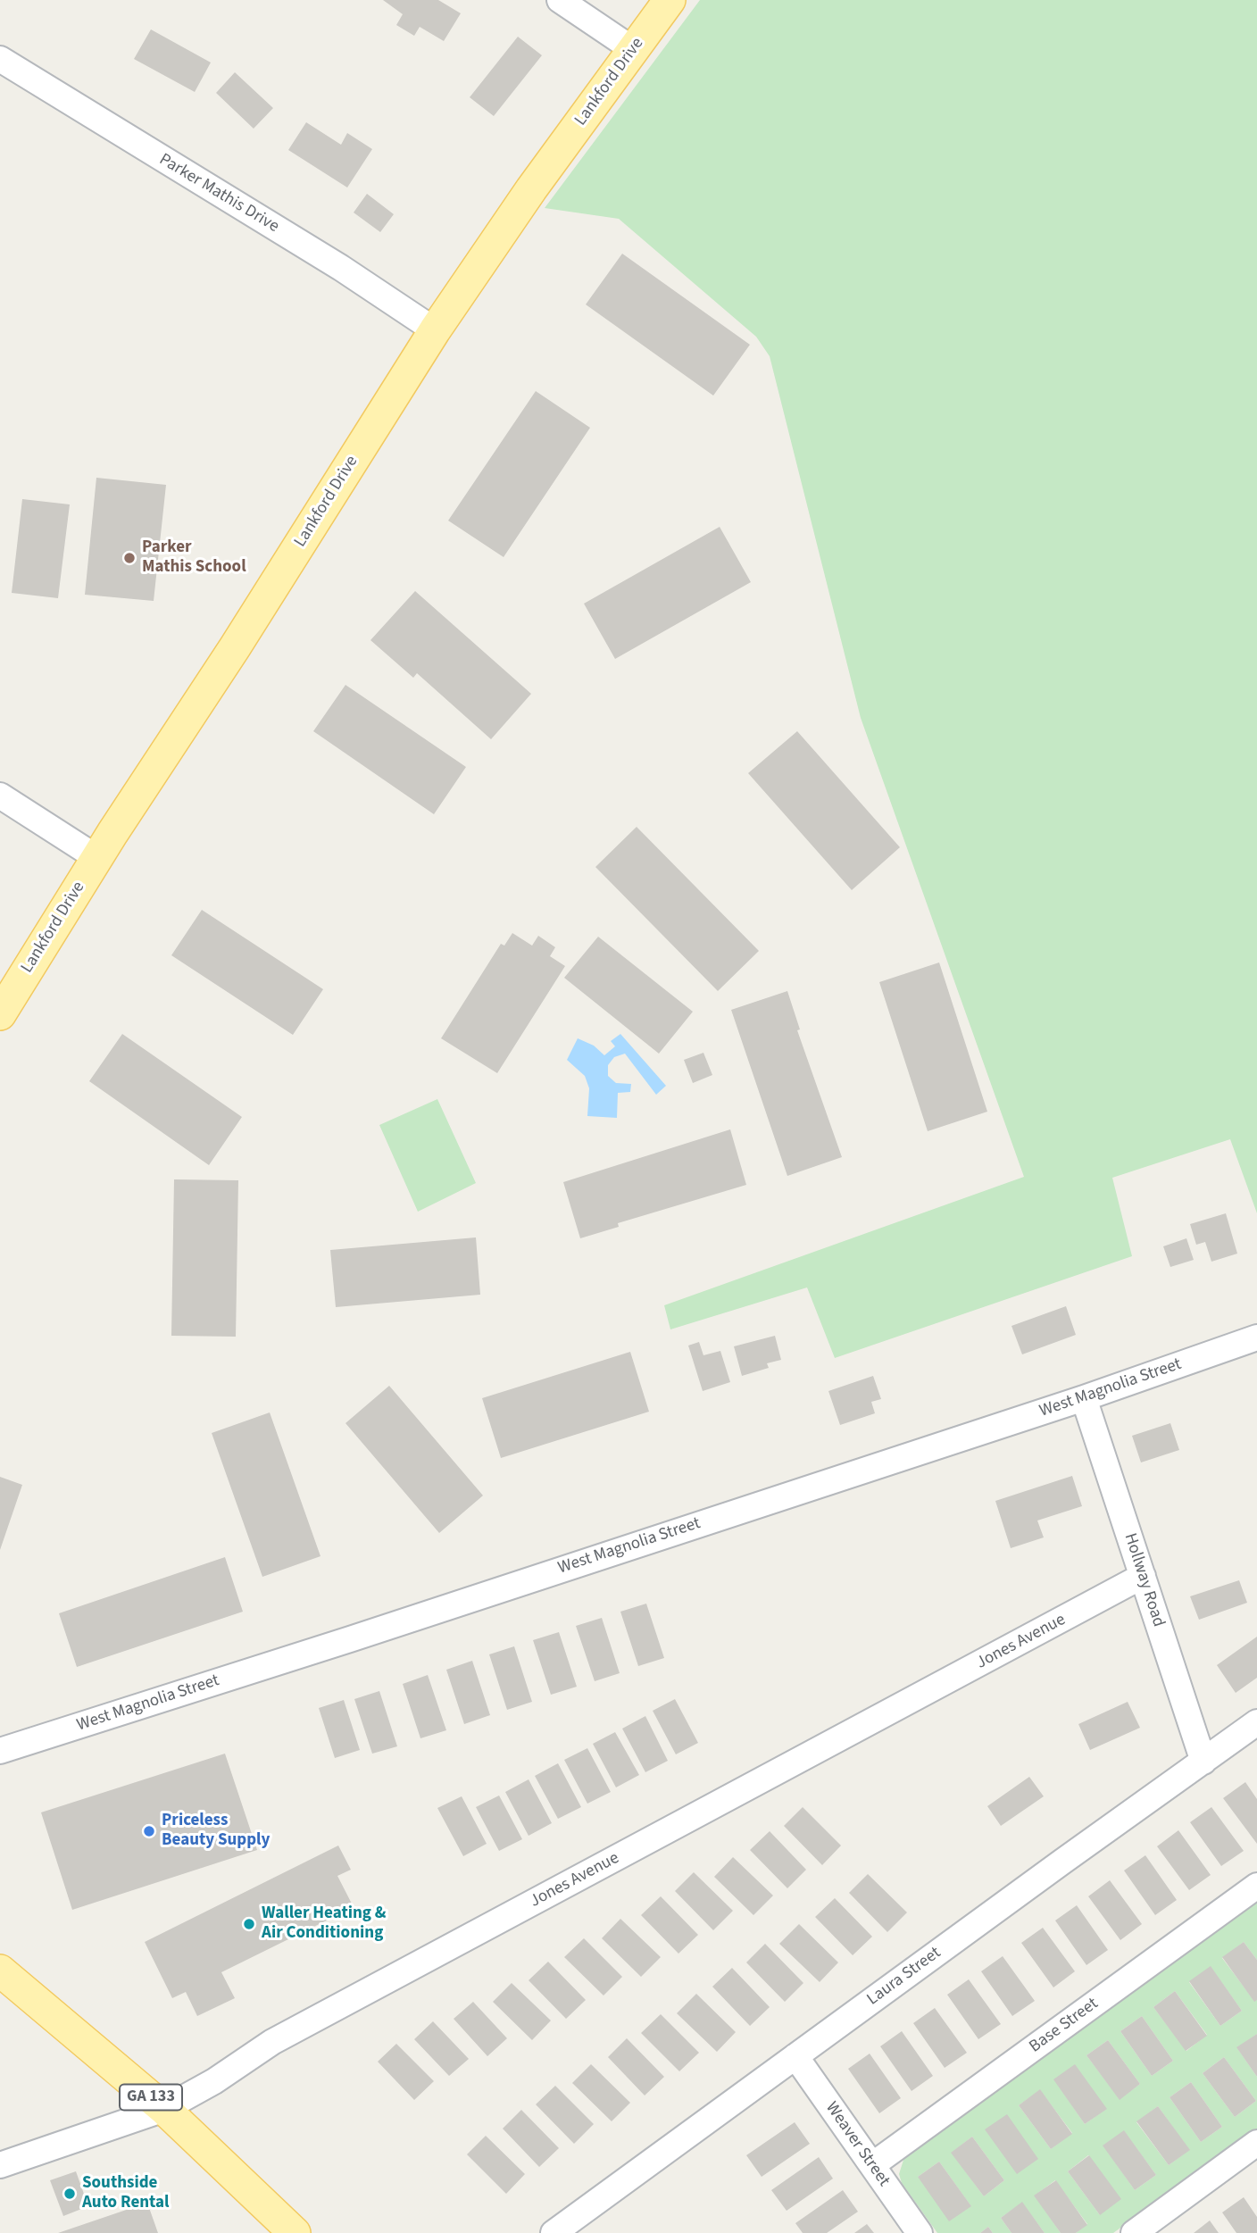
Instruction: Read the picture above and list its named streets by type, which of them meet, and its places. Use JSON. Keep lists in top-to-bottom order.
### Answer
{
  "streets": {
    "main road": ["Lankford Drive", "GA 133"],
    "street": [
      "Parker Mathis Drive",
      "West Magnolia Street",
      "Hollway Road",
      "Jones Avenue",
      "Laura Street",
      "Base Street",
      "Weaver Street"
    ]
  },
  "crossings": [
    ["Lankford Drive", "Parker Mathis Drive"],
    ["West Magnolia Street", "Hollway Road"],
    ["Hollway Road", "Jones Avenue"],
    ["Hollway Road", "Laura Street"],
    ["Jones Avenue", "GA 133"],
    ["Laura Street", "Weaver Street"],
    ["Base Street", "Weaver Street"]
  ],
  "places": [
    "Parker Mathis School",
    "Priceless Beauty Supply",
    "Waller Heating & Air Conditioning",
    "Southside Auto Rental"
  ]
}
